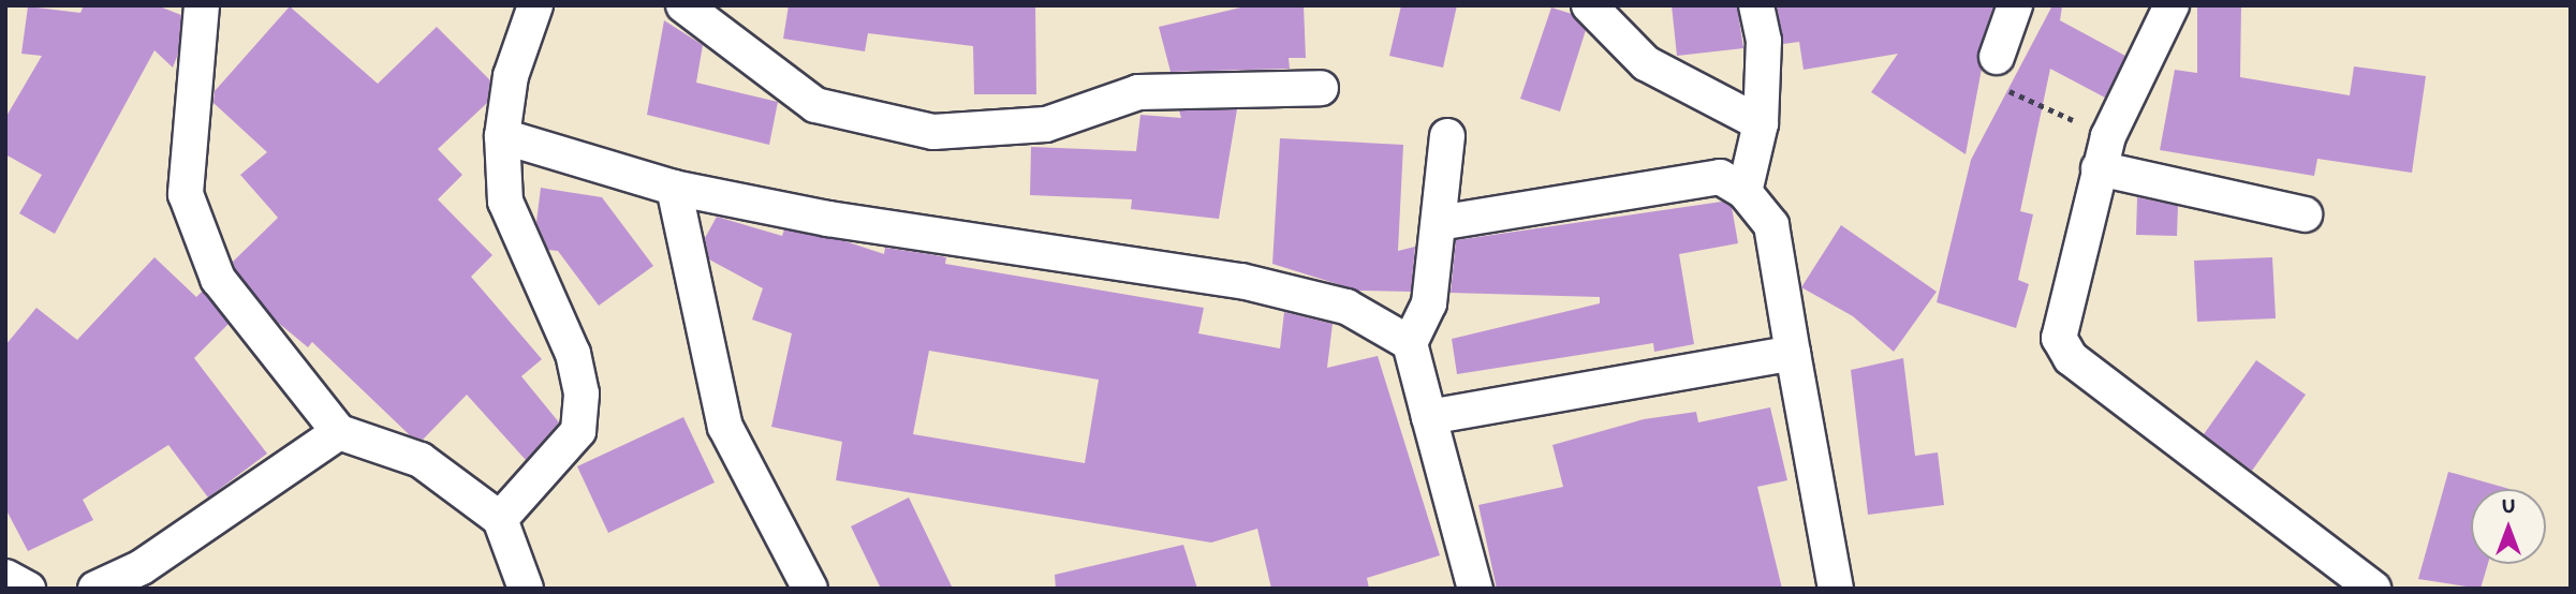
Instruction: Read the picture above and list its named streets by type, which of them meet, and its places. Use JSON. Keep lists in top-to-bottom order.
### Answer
{
  "north": "top"
}
